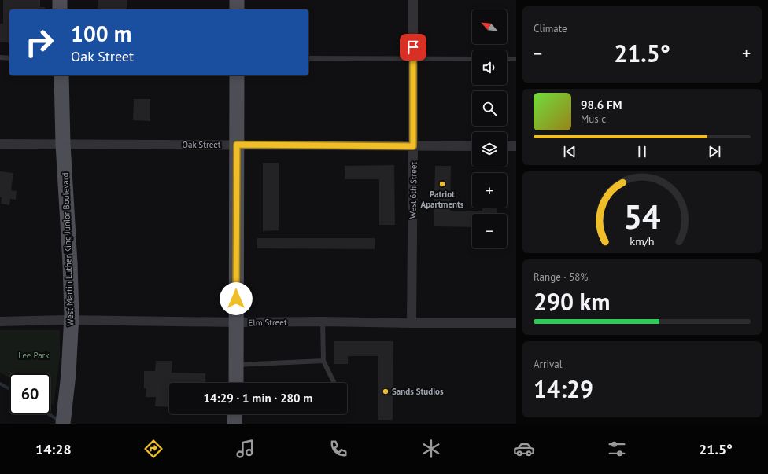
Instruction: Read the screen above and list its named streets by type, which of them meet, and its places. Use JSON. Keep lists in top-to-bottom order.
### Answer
{
  "streets": {
    "main road": ["West Martin Luther King Junior Boulevard"],
    "street": ["Oak Street", "West 6th Street", "Elm Street"]
  },
  "crossings": [
    ["Oak Street", "West 6th Street"],
    ["Oak Street", "West Martin Luther King Junior Boulevard"],
    ["West 6th Street", "Elm Street"]
  ],
  "parks": ["Lee Park"],
  "places": ["Patriot Apartments", "Sands Studios"],
  "north": "top left",
  "page": {
    "tile": [
      "Climate",
      ["Range · 58%", "290 km"],
      ["Arrival", "14:29"]
    ],
    "map_buttons": ["+", "−"],
    "turn": ["100 m", "Oak Street"],
    "heat": ["−", "21.5°", "+"],
    "song": ["98.6 FM", "Music"],
    "limit": "60",
    "trip": "14:29 · 1 min · 280 m",
    "tabs": ["14:28", "21.5°"],
    "gauge": ["54", "km/h"]
  }
}
